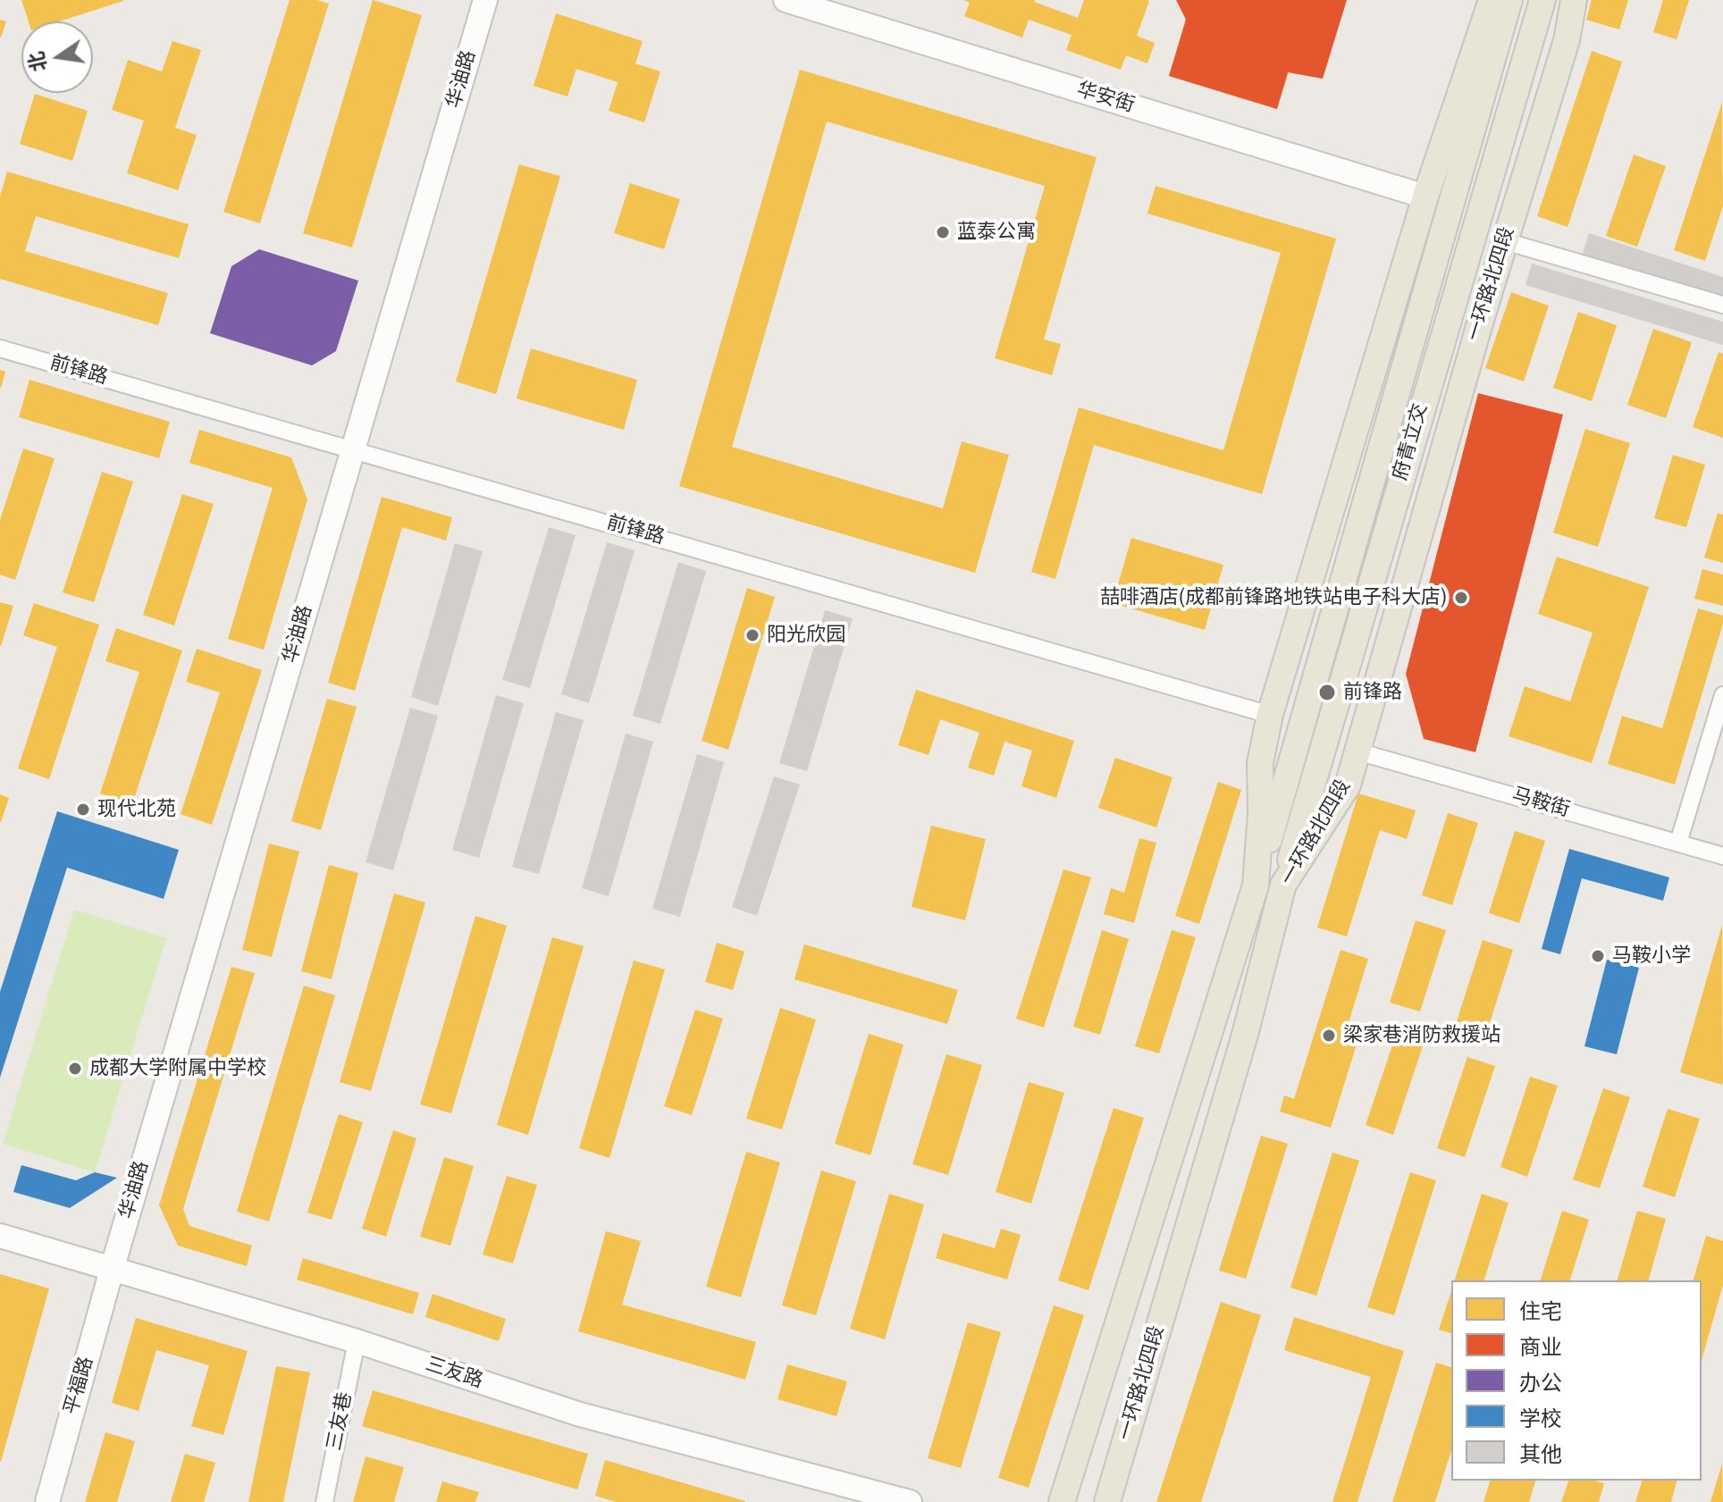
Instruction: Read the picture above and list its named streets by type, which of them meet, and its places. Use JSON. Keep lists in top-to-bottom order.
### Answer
{
  "streets": {
    "main road": ["一环路北四段", "府青立交"],
    "street": [
      "华油路",
      "华安街",
      "前锋路",
      "马鞍街",
      "三友路",
      "平福路",
      "三友巷"
    ]
  },
  "crossings": [
    ["华油路", "前锋路"],
    ["华油路", "三友路"],
    ["华油路", "平福路"],
    ["华安街", "一环路北四段"],
    ["一环路北四段", "前锋路"],
    ["一环路北四段", "府青立交"],
    ["一环路北四段", "马鞍街"],
    ["三友路", "平福路"],
    ["三友路", "三友巷"]
  ],
  "places": [
    "蓝泰公寓",
    "喆啡酒店(成都前锋路地铁站电子科大店)",
    "阳光欣园",
    "前锋路",
    "现代北苑",
    "马鞍小学",
    "梁家巷消防救援站",
    "成都大学附属中学校"
  ],
  "legend": [
    "住宅",
    "商业",
    "办公",
    "学校",
    "其他"
  ],
  "north": "left"
}
